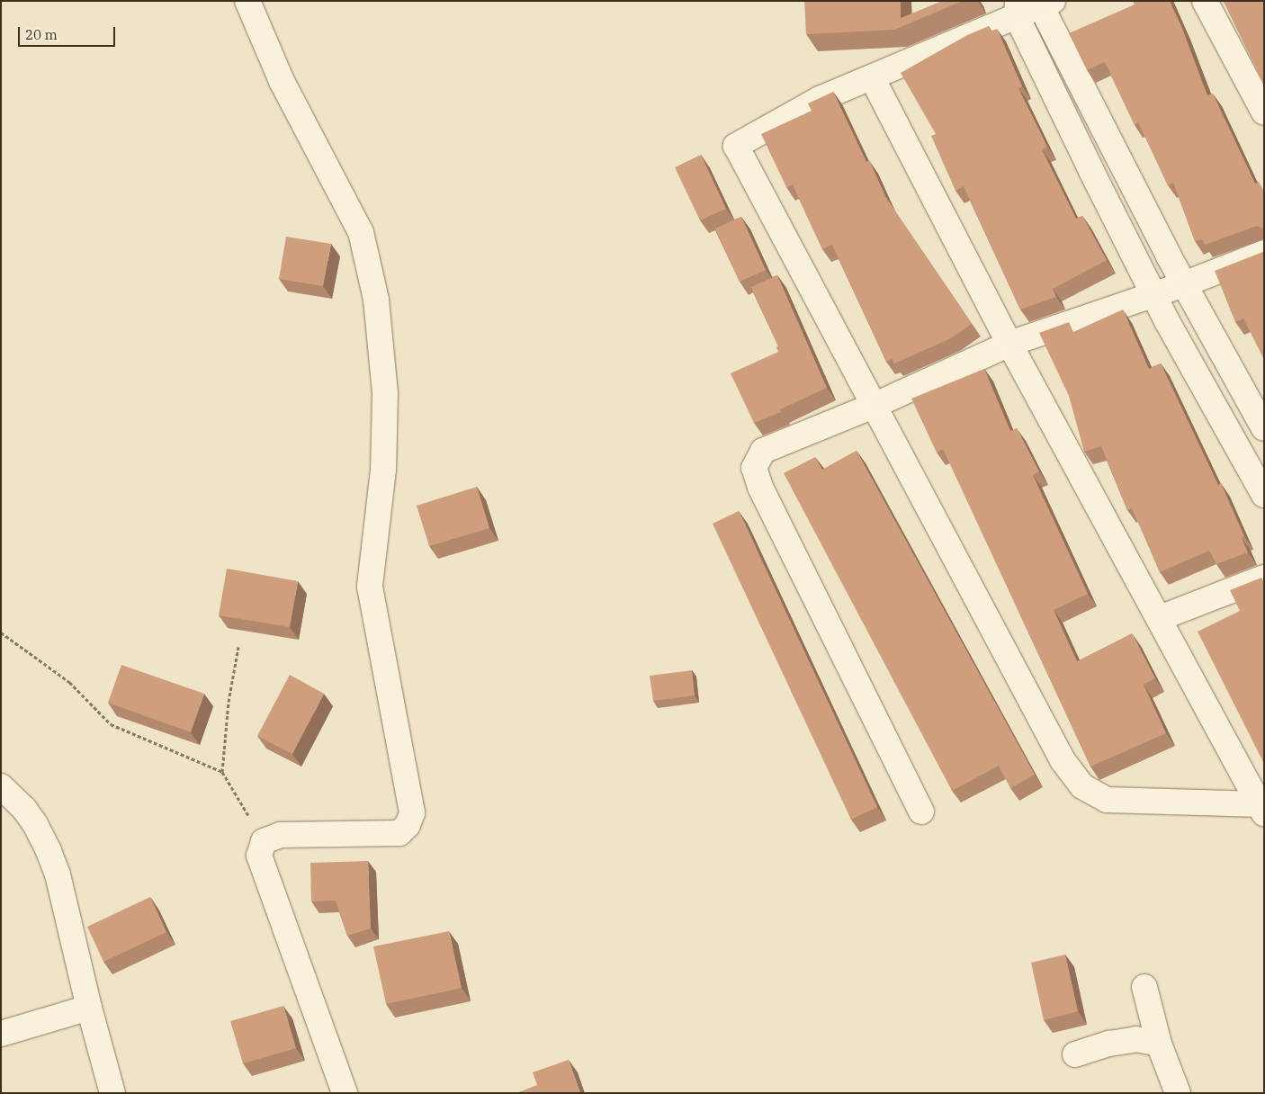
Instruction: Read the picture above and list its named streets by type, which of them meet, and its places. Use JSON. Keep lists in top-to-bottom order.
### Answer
{
  "scale_bar": "20 m"
}
